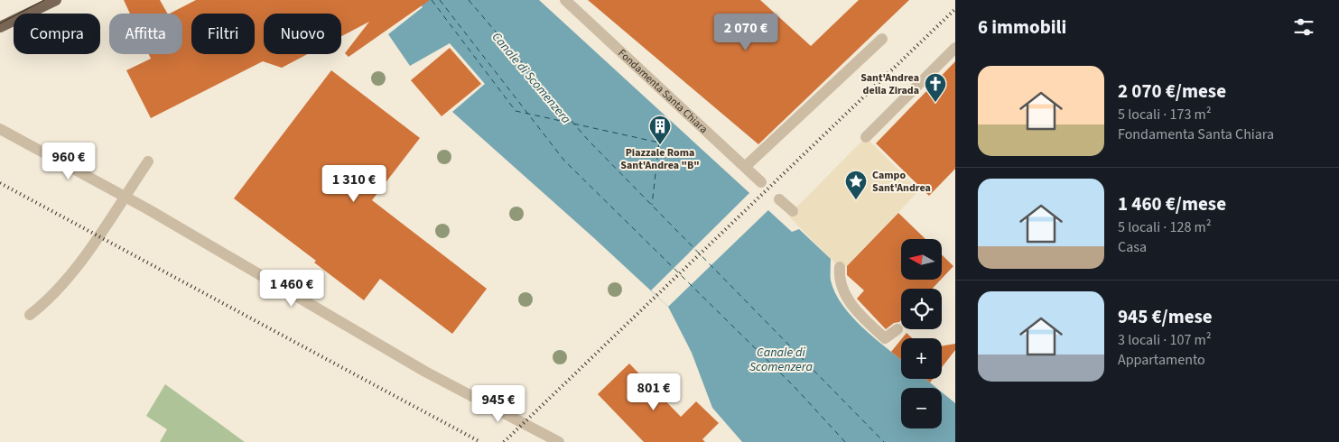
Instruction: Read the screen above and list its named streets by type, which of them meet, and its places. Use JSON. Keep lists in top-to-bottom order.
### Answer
{
  "streets": {
    "street": ["Fondamenta Santa Chiara"]
  },
  "water": ["Canale di Scomenzera"],
  "places": {
    "church": ["Sant'Andrea della Zirada"],
    "building": ["Piazzale Roma Sant'Andrea \"B\""],
    "place": ["Campo Sant'Andrea"]
  },
  "north": "left",
  "page": {
    "heading": "6 immobili",
    "price": [
      "2 070 €",
      "960 €",
      "1 310 €",
      "1 460 €",
      "801 €",
      "945 €"
    ],
    "chip": [
      "Compra",
      "Affitta",
      "Filtri",
      "Nuovo"
    ],
    "list": [
      {
        "name": "2 070 €/mese",
        "note": "5 locali · 173 m² · Fondamenta Santa Chiara"
      },
      {
        "name": "1 460 €/mese",
        "note": "5 locali · 128 m² · Casa"
      },
      {
        "name": "945 €/mese",
        "note": "3 locali · 107 m² · Appartamento"
      }
    ],
    "map_buttons": ["+", "−"]
  }
}
